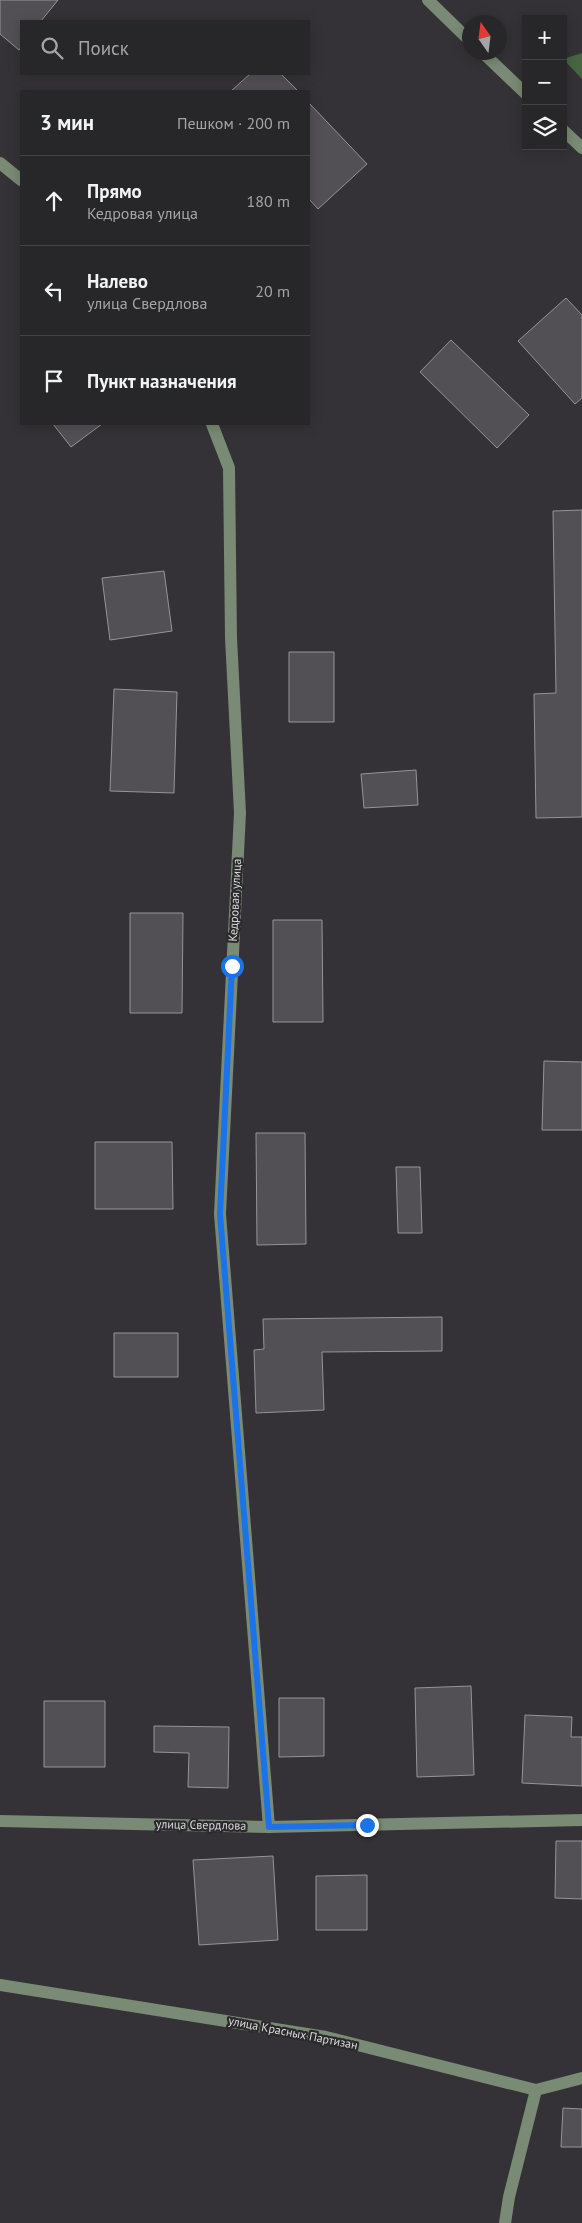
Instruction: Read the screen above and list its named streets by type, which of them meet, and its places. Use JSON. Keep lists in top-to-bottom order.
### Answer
{
  "streets": {
    "street": ["Кедровая улица", "улица Свердлова", "улица Красных Партизан"]
  },
  "crossings": [
    ["Кедровая улица", "улица Свердлова"]
  ],
  "north": "top",
  "page": {
    "map_buttons": ["+", "−"],
    "search": "Поиск",
    "heading": ["3 мин", "Пешком · 200 m"],
    "list": [
      ["Прямо", "Кедровая улица", "180 m"],
      ["Налево", "улица Свердлова", "20 m"],
      "Пункт назначения"
    ]
  }
}
